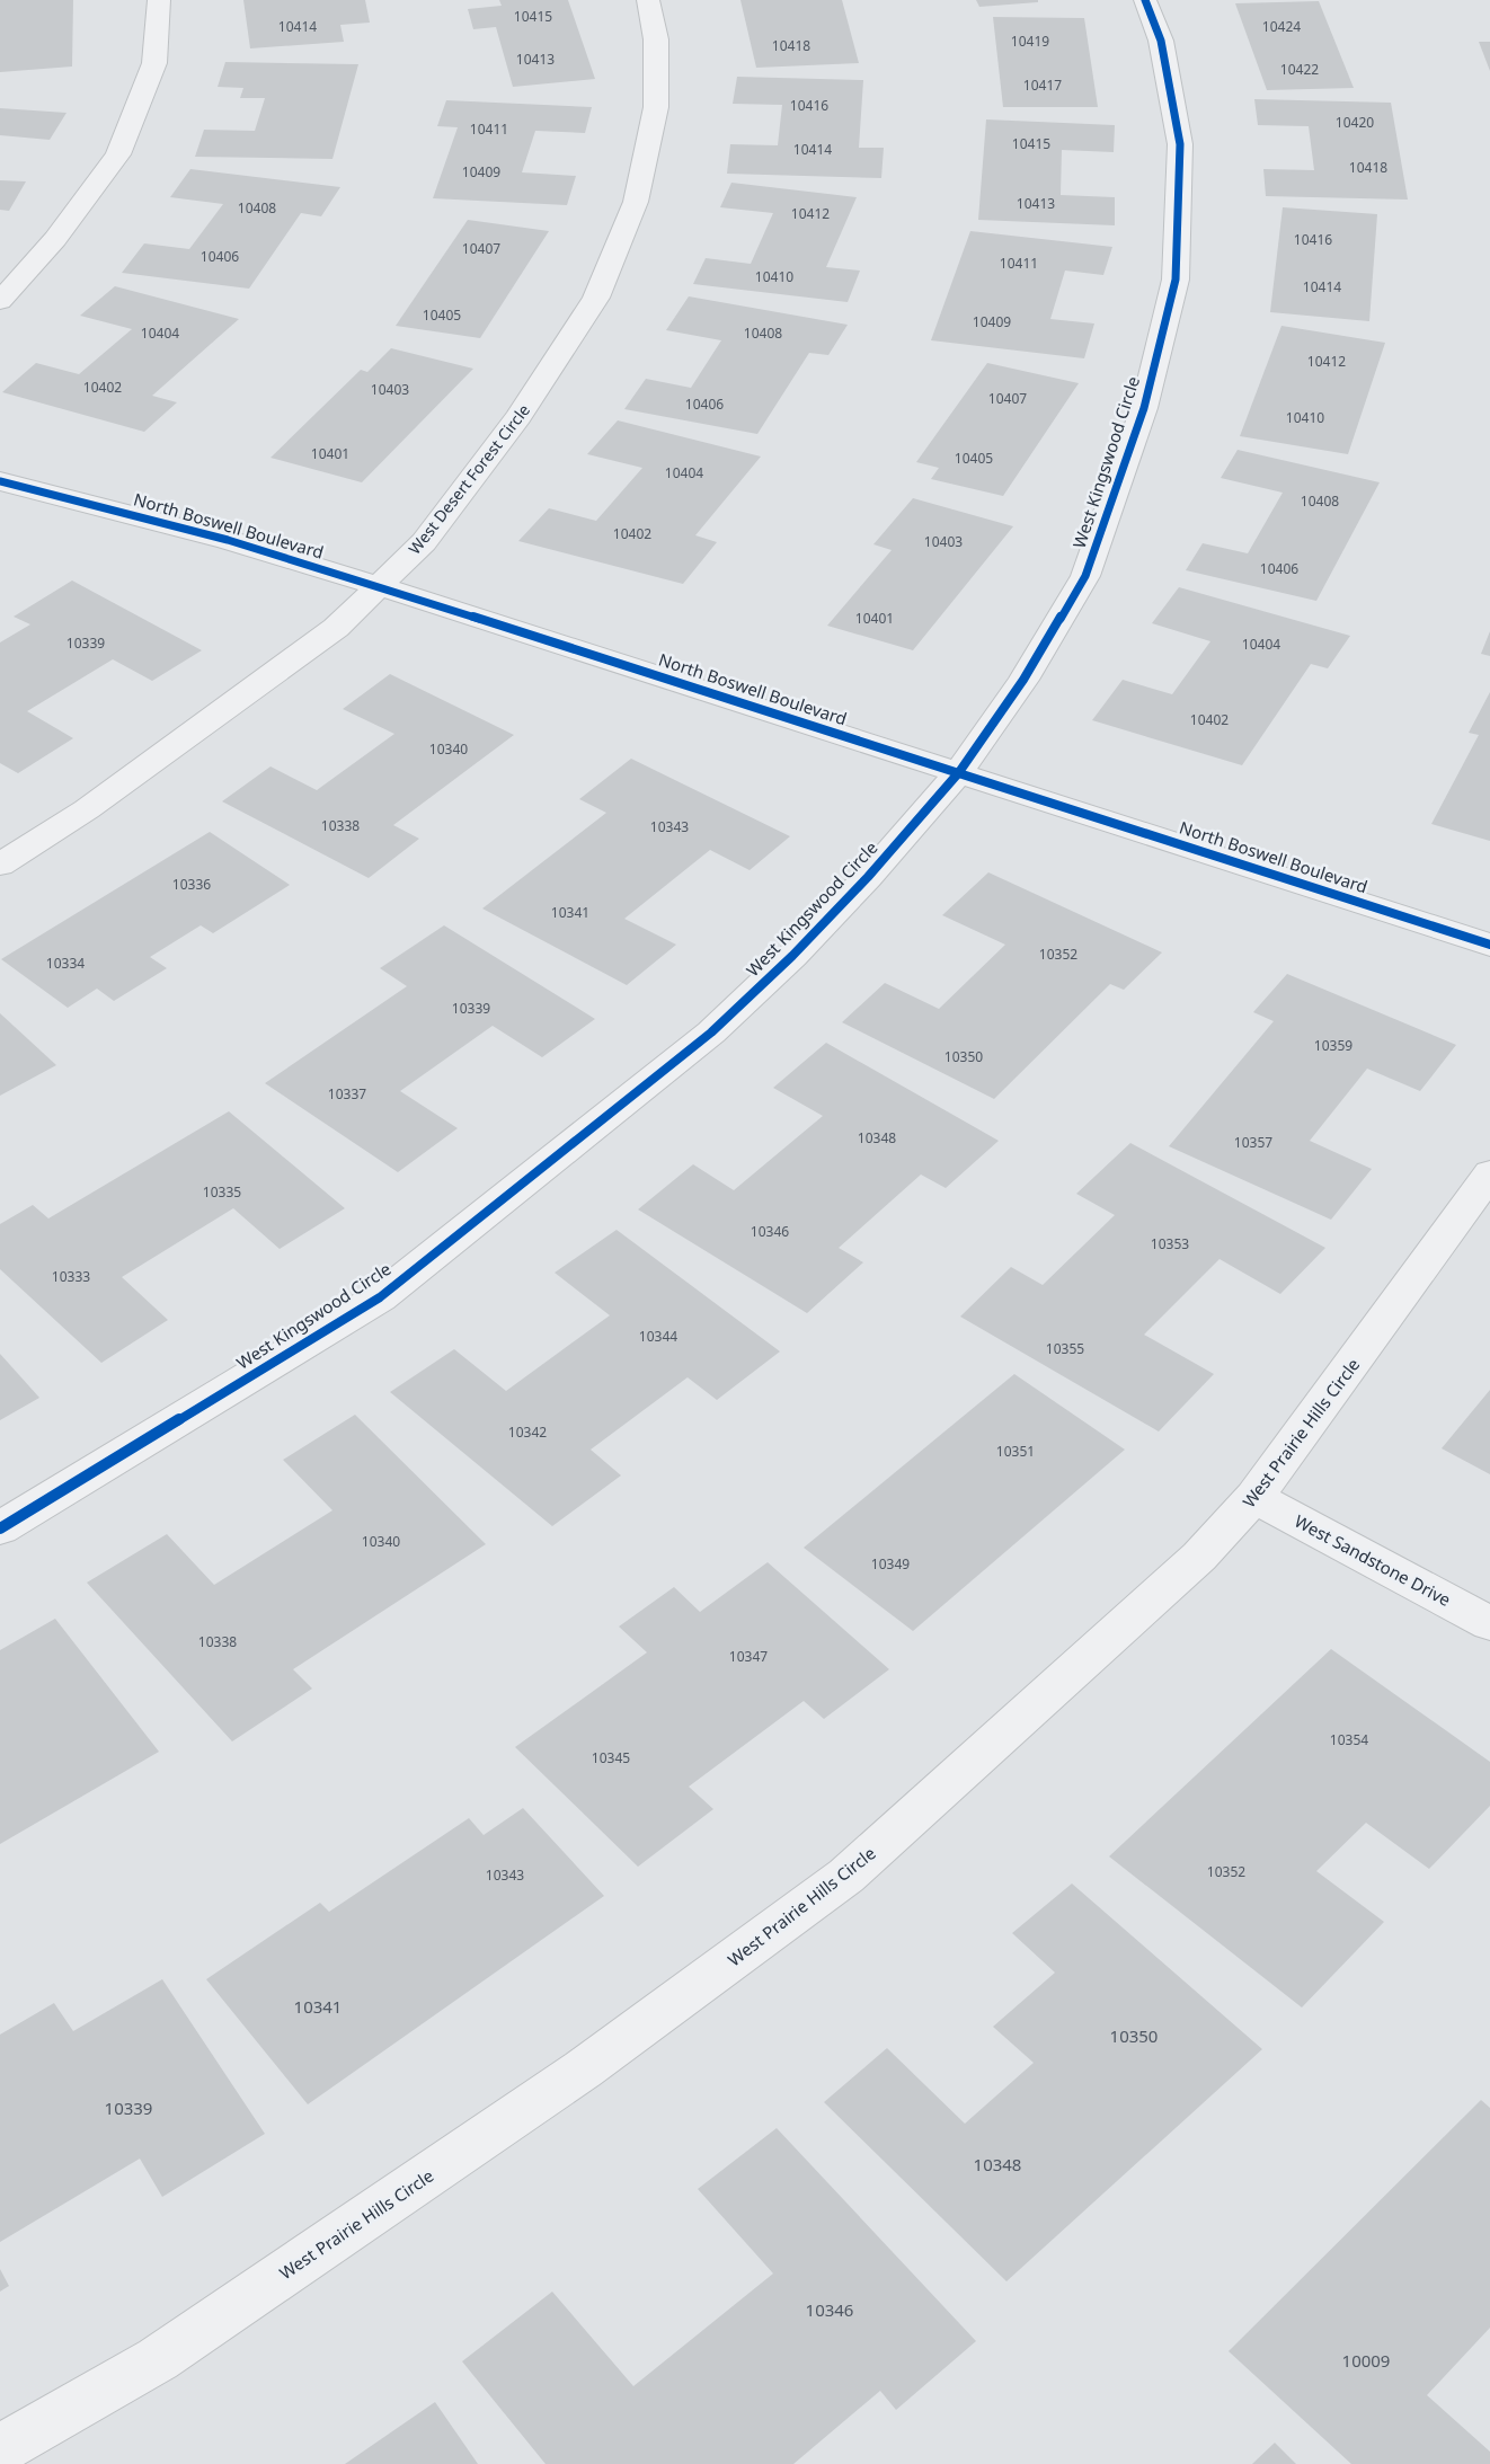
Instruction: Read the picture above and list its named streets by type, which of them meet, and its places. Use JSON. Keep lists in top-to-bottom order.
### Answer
{
  "streets": {
    "street": [
      "West Kingswood Circle",
      "West Desert Forest Circle",
      "North Boswell Boulevard",
      "West Prairie Hills Circle",
      "West Sandstone Drive"
    ]
  },
  "crossings": [
    ["West Kingswood Circle", "North Boswell Boulevard"],
    ["West Desert Forest Circle", "North Boswell Boulevard"],
    ["West Prairie Hills Circle", "West Sandstone Drive"]
  ],
  "house_numbers": [
    "10415",
    "10414",
    "10424",
    "10419",
    "10418",
    "10413",
    "10422",
    "10417",
    "10416",
    "10420",
    "10411",
    "10415",
    "10414",
    "10418",
    "10409",
    "10413",
    "10408",
    "10412",
    "10416",
    "10407",
    "10406",
    "10411",
    "10410",
    "10414",
    "10405",
    "10409",
    "10404",
    "10408",
    "10412",
    "10402",
    "10403",
    "10407",
    "10406",
    "10410",
    "10401",
    "10405",
    "10404",
    "10408",
    "10402",
    "10403",
    "10406",
    "10401",
    "10339",
    "10404",
    "10402",
    "10340",
    "10338",
    "10343",
    "10336",
    "10341",
    "10352",
    "10334",
    "10339",
    "10359",
    "10350",
    "10337",
    "10348",
    "10357",
    "10335",
    "10346",
    "10353",
    "10333",
    "10344",
    "10355",
    "10342",
    "10351",
    "10340",
    "10349",
    "10338",
    "10347",
    "10354",
    "10345",
    "10352",
    "10343",
    "10341",
    "10350",
    "10339",
    "10348",
    "10346",
    "10009"
  ]
}
